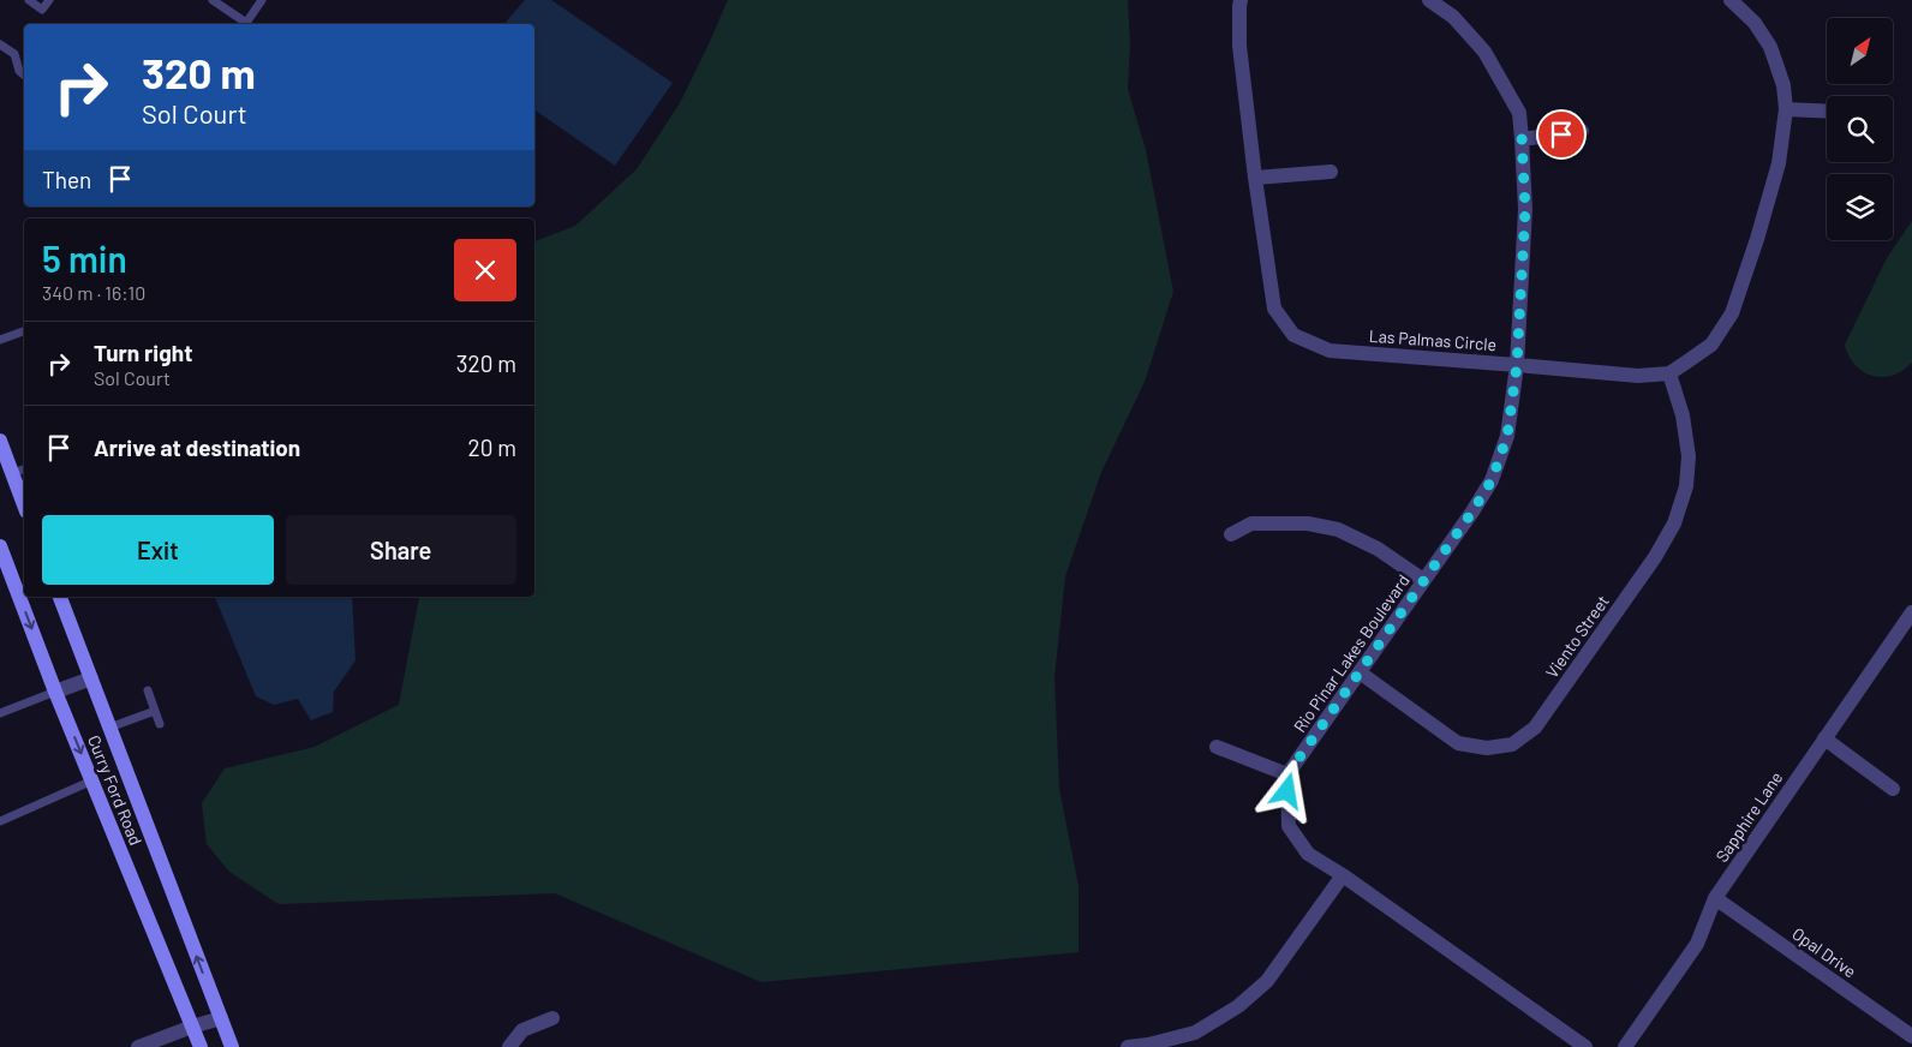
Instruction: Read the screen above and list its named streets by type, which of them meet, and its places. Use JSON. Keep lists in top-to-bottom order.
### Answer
{
  "streets": {
    "street": [
      "Las Palmas Circle",
      "Viento Street",
      "Rio Pinar Lakes Boulevard",
      "Curry Ford Road",
      "Sapphire Lane",
      "Opal Drive"
    ]
  },
  "crossings": [
    ["Las Palmas Circle", "Viento Street"],
    ["Las Palmas Circle", "Rio Pinar Lakes Boulevard"],
    ["Viento Street", "Rio Pinar Lakes Boulevard"],
    ["Sapphire Lane", "Opal Drive"]
  ],
  "north": "top right",
  "page": {
    "turn": ["320 m", "Sol Court"],
    "then": "Then",
    "heading": ["5 min", "340 m · 16:10"],
    "list": [
      {
        "name": "Turn right",
        "note": "Sol Court",
        "value": "320 m"
      },
      {
        "name": "Arrive at destination",
        "value": "20 m"
      }
    ],
    "buttons": ["Exit", "Share"]
  }
}
